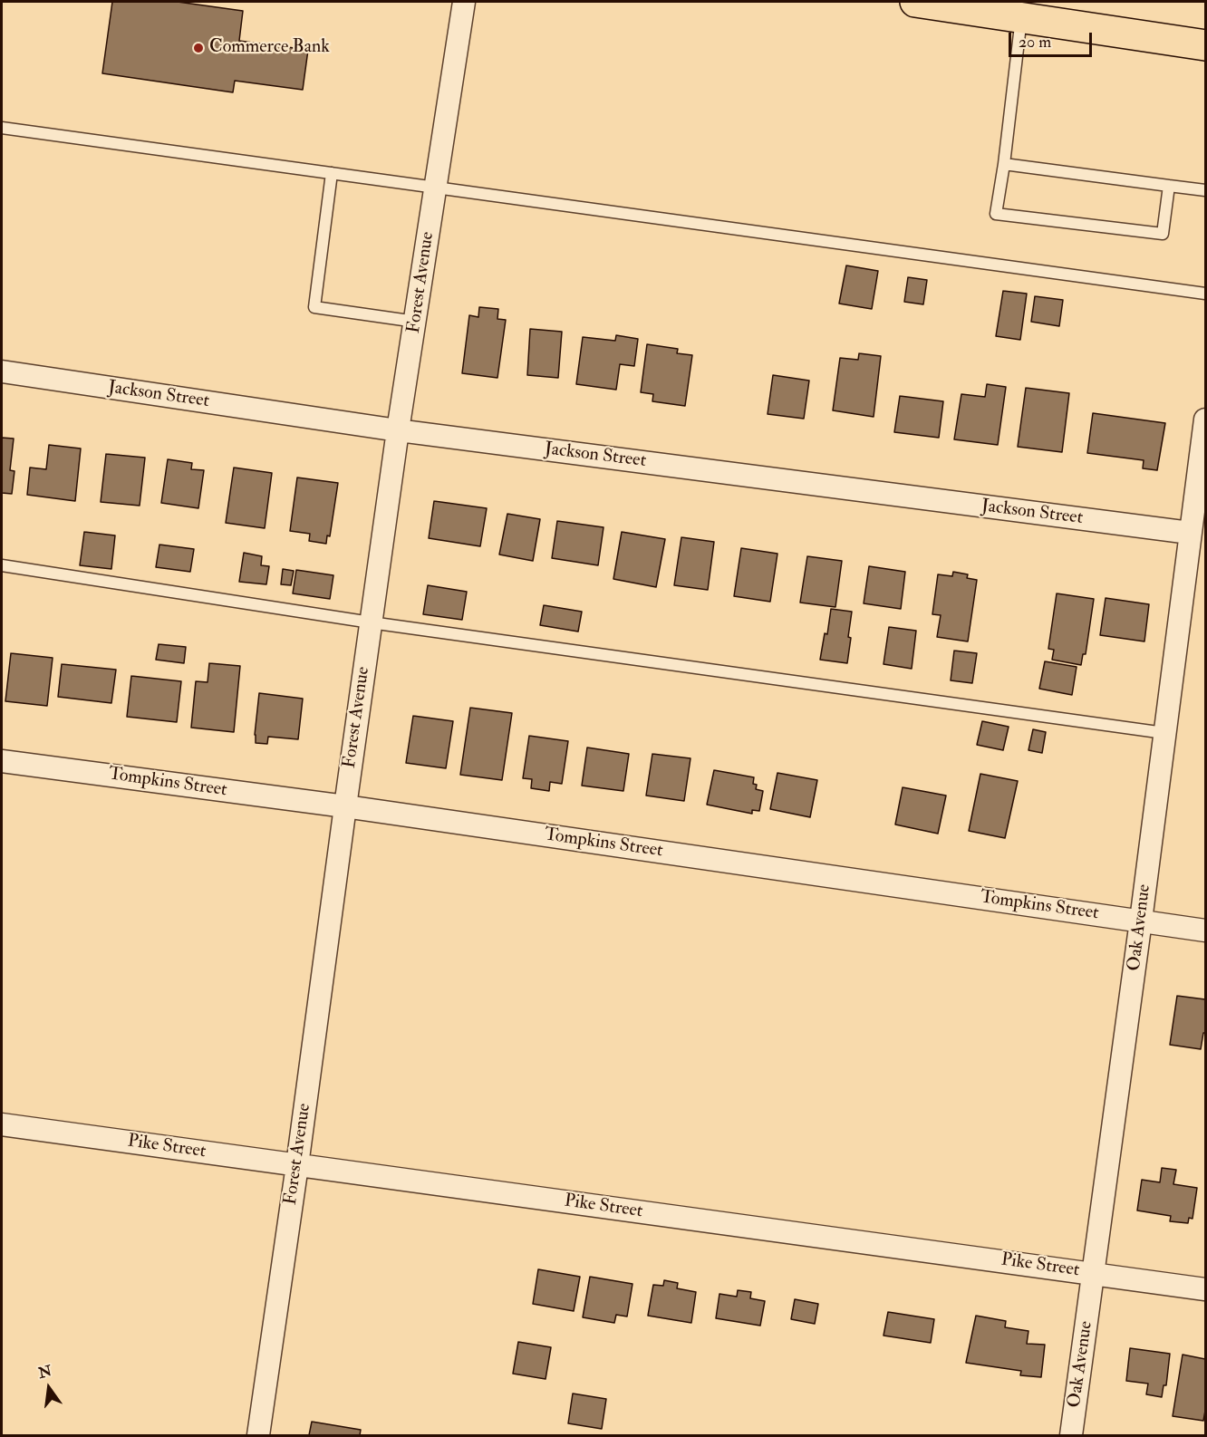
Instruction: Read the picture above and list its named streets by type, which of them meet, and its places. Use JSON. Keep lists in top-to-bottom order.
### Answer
{
  "streets": {
    "street": [
      "Forest Avenue",
      "Jackson Street",
      "Tompkins Street",
      "Oak Avenue",
      "Pike Street"
    ]
  },
  "crossings": [
    ["Forest Avenue", "Jackson Street"],
    ["Forest Avenue", "Tompkins Street"],
    ["Forest Avenue", "Pike Street"],
    ["Jackson Street", "Oak Avenue"],
    ["Tompkins Street", "Oak Avenue"],
    ["Oak Avenue", "Pike Street"]
  ],
  "places": ["Commerce Bank"],
  "scale_bar": "20 m",
  "north": "top"
}
